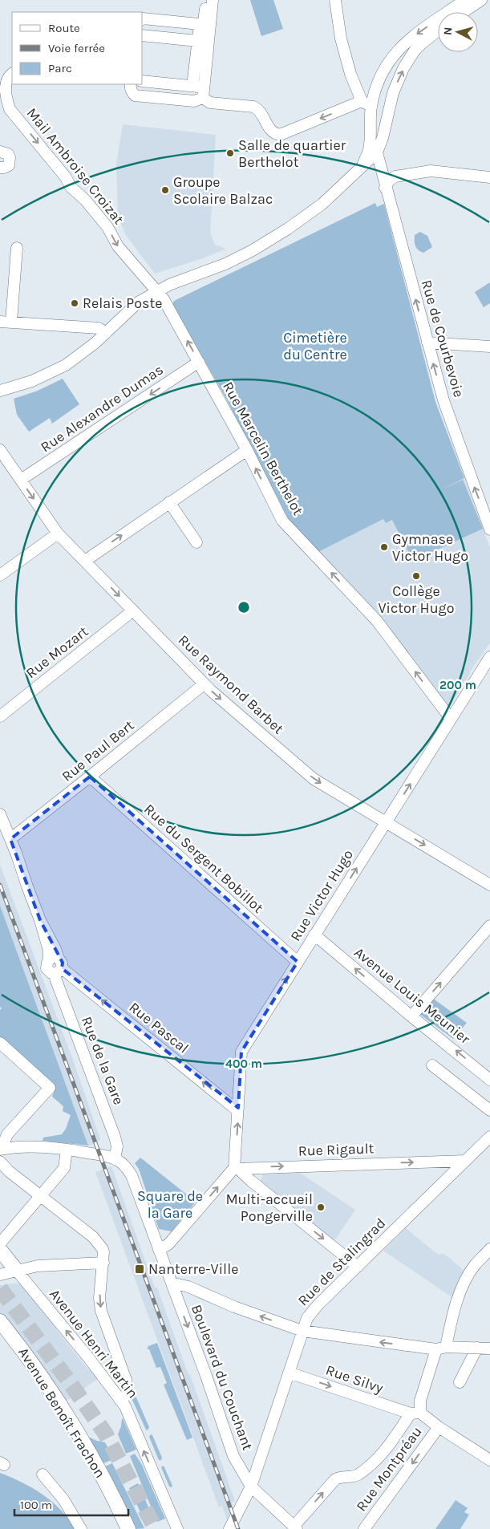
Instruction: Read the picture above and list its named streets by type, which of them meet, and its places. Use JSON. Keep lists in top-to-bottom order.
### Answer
{
  "streets": {
    "main road": ["Avenue Benoît Frachon"],
    "street": [
      "Mail Ambroise Croizat",
      "Rue de Courbevoie",
      "Rue Alexandre Dumas",
      "Rue Marcelin Berthelot",
      "Rue Mozart",
      "Rue Raymond Barbet",
      "Rue Paul Bert",
      "Rue du Sergent Bobillot",
      "Rue Victor Hugo",
      "Avenue Louis Meunier",
      "Rue Pascal",
      "Rue de la Gare",
      "Rue Rigault",
      "Rue de Stalingrad",
      "Avenue Henri Martin",
      "Boulevard du Couchant",
      "Rue Silvy",
      "Rue Montpréau"
    ]
  },
  "crossings": [
    ["Mail Ambroise Croizat", "Rue Marcelin Berthelot"],
    ["Rue Alexandre Dumas", "Rue Marcelin Berthelot"],
    ["Rue Alexandre Dumas", "Rue Raymond Barbet"],
    ["Rue Marcelin Berthelot", "Rue Victor Hugo"],
    ["Rue Mozart", "Rue Raymond Barbet"],
    ["Rue Raymond Barbet", "Rue Paul Bert"],
    ["Rue Raymond Barbet", "Rue Victor Hugo"],
    ["Rue Paul Bert", "Rue du Sergent Bobillot"],
    ["Rue Paul Bert", "Rue Pascal"],
    ["Rue du Sergent Bobillot", "Rue Victor Hugo"],
    ["Rue Victor Hugo", "Avenue Louis Meunier"],
    ["Rue Victor Hugo", "Rue Pascal"],
    ["Rue Victor Hugo", "Rue Rigault"],
    ["Rue Pascal", "Rue de la Gare"],
    ["Rue de la Gare", "Boulevard du Couchant"],
    ["Rue Rigault", "Rue de Stalingrad"],
    ["Rue de Stalingrad", "Boulevard du Couchant"],
    ["Rue de Stalingrad", "Rue Silvy"],
    ["Rue Silvy", "Rue Montpréau"]
  ],
  "one_way": [
    "Mail Ambroise Croizat",
    "Rue de Courbevoie",
    "Rue Marcelin Berthelot",
    "Rue Raymond Barbet",
    "Rue Victor Hugo",
    "Avenue Louis Meunier",
    "Rue Pascal",
    "Rue Rigault"
  ],
  "parks": ["Cimetière du Centre", "Square de la Gare"],
  "places": {
    "other": [
      "Salle de quartier Berthelot",
      "Groupe Scolaire Balzac",
      "Relais Poste",
      "Gymnase Victor Hugo",
      "Collège Victor Hugo",
      "Multi-accueil Pongerville"
    ],
    "transit": ["Nanterre-Ville"]
  },
  "legend": ["Route", "Voie ferrée", "Parc"],
  "scale_bar": "100 m",
  "north": "left",
  "rings": ["200 m", "400 m"]
}
